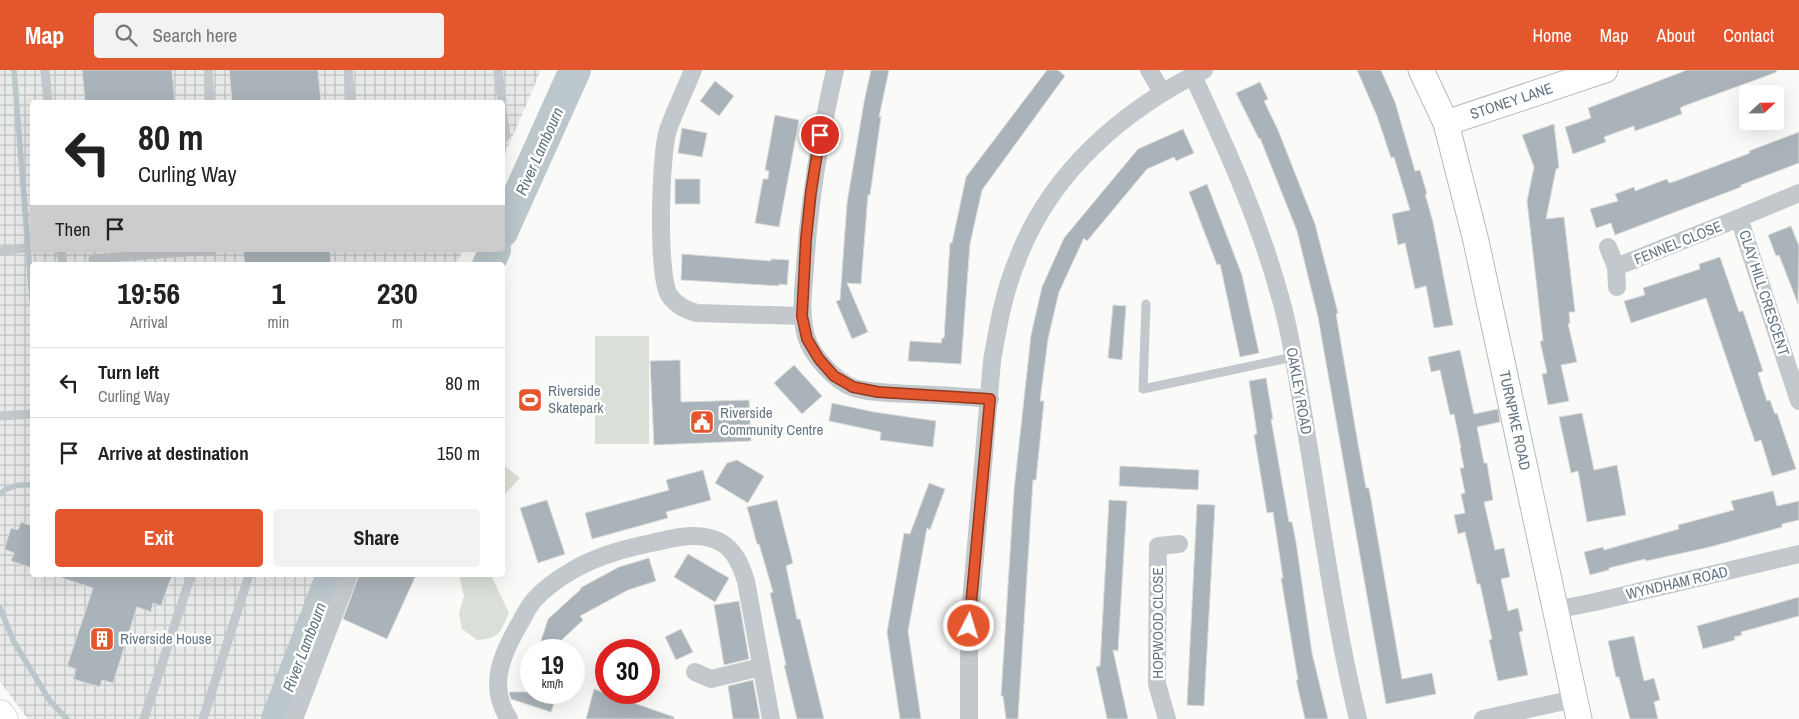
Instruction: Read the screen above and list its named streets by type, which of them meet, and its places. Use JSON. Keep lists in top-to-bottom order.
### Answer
{
  "streets": {
    "street": [
      "STONEY LANE",
      "FENNEL CLOSE",
      "CLAY HILL CRESCENT",
      "OAKLEY ROAD",
      "TURNPIKE ROAD",
      "WYNDHAM ROAD",
      "HOPWOOD CLOSE"
    ]
  },
  "crossings": [
    ["STONEY LANE", "TURNPIKE ROAD"],
    ["FENNEL CLOSE", "CLAY HILL CRESCENT"],
    ["TURNPIKE ROAD", "WYNDHAM ROAD"]
  ],
  "water": ["River Lambourn"],
  "places": {
    "sports": ["Riverside Skatepark"],
    "public building": ["Riverside Community Centre"],
    "building": ["Riverside House"]
  },
  "north": "right",
  "page": {
    "header": "Map",
    "search": "Search here",
    "nav": [
      "Home",
      "Map",
      "About",
      "Contact"
    ],
    "turn": ["80 m", "Curling Way"],
    "then": "Then",
    "eta": [
      "19:56",
      "Arrival",
      "1",
      "min",
      "230",
      "m"
    ],
    "list": [
      {
        "name": "Turn left",
        "note": "Curling Way",
        "value": "80 m"
      },
      {
        "name": "Arrive at destination",
        "value": "150 m"
      }
    ],
    "buttons": ["Exit", "Share"],
    "speed": "19 km/h",
    "limit": "30"
  }
}
